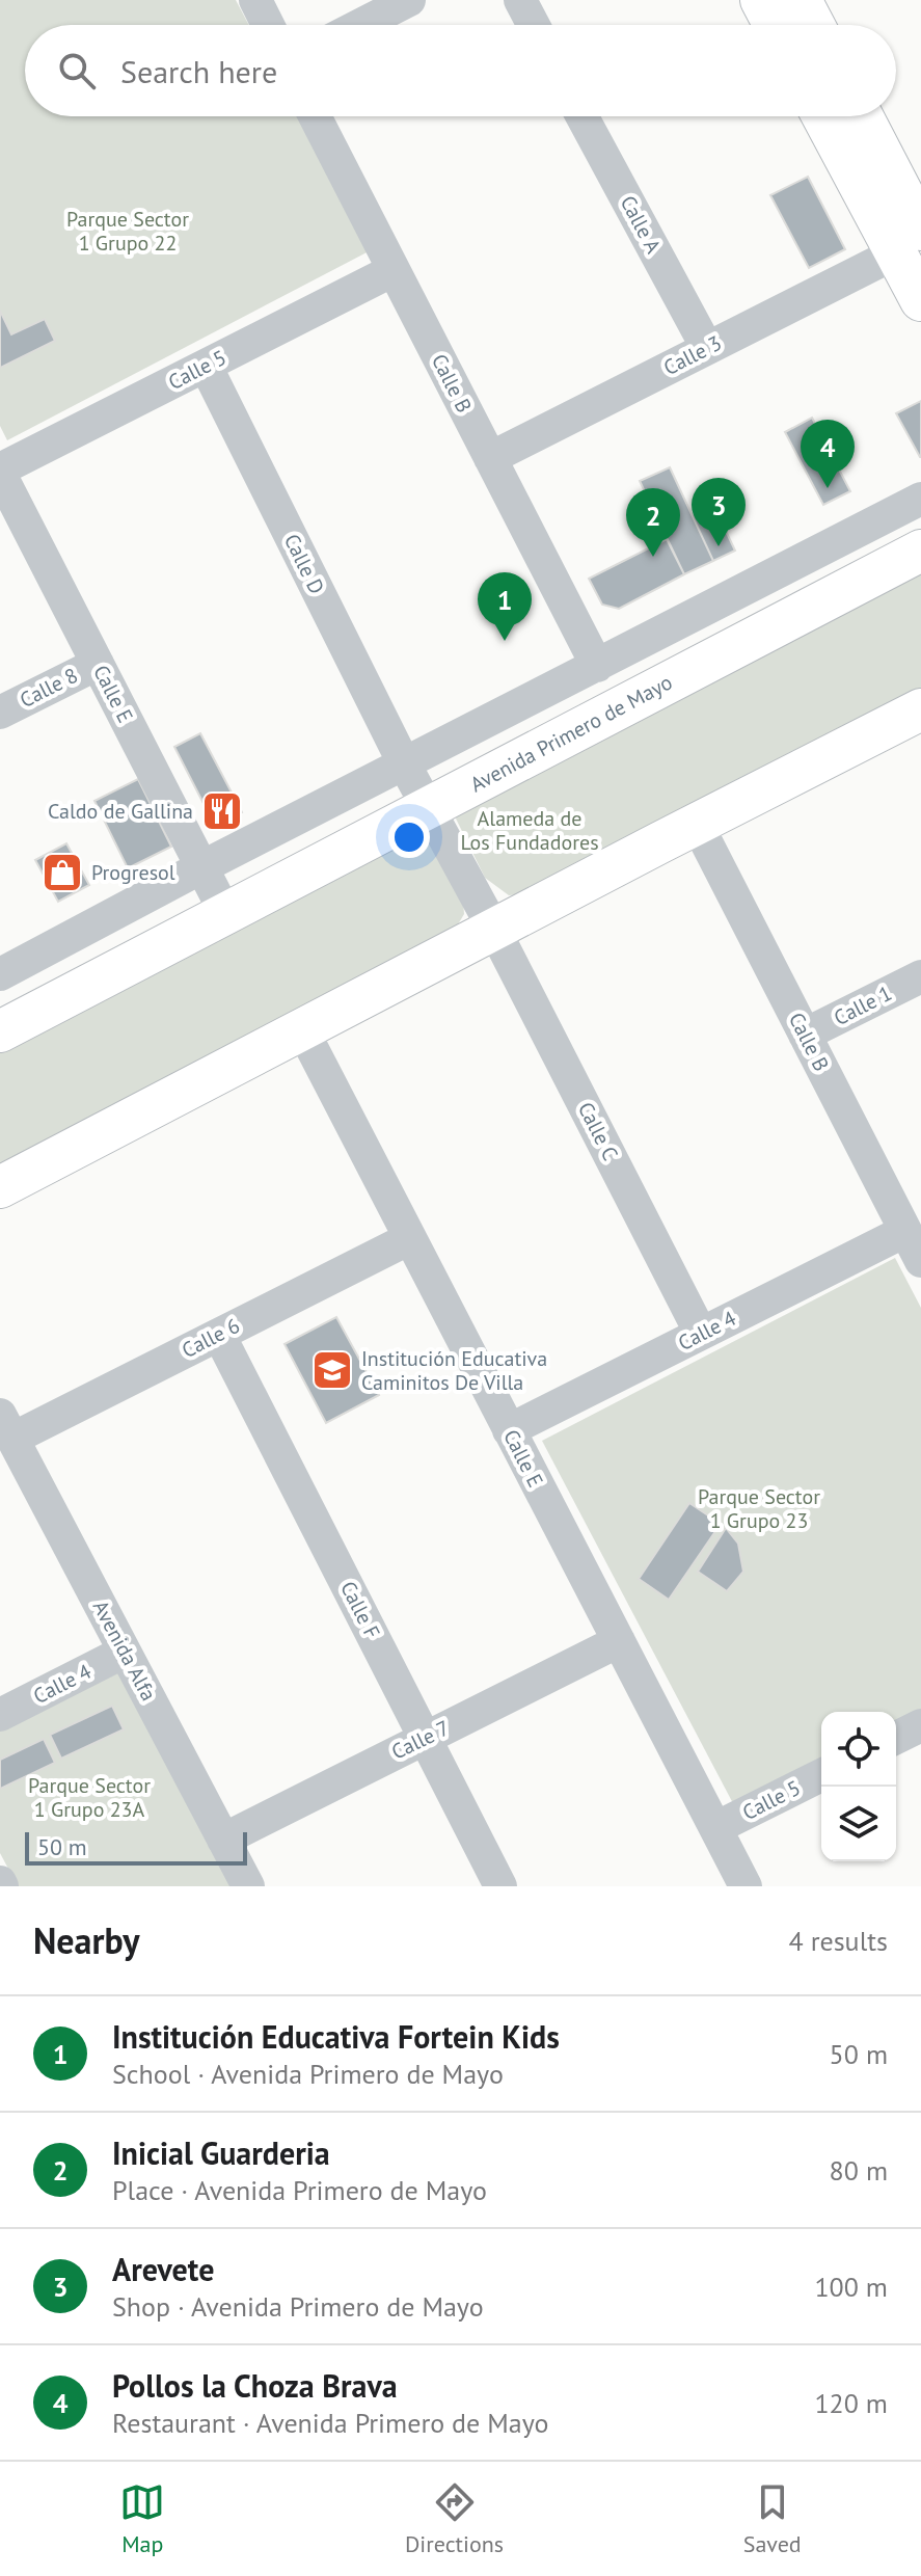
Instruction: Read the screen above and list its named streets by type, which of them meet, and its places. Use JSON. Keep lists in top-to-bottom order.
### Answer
{
  "streets": {
    "main road": ["Avenida Primero de Mayo"],
    "street": [
      "Calle A",
      "Calle 3",
      "Calle 5",
      "Calle B",
      "Calle D",
      "Calle 8",
      "Calle E",
      "Calle 1",
      "Calle C",
      "Calle 4",
      "Calle 6",
      "Calle F",
      "Avenida Alfa",
      "Calle 7"
    ]
  },
  "crossings": [
    ["Calle A", "Calle 3"],
    ["Calle 3", "Calle B"],
    ["Calle 5", "Calle B"],
    ["Calle 5", "Calle D"],
    ["Calle 5", "Calle E"],
    ["Calle B", "Calle 1"],
    ["Calle B", "Calle 4"],
    ["Calle D", "Avenida Primero de Mayo"],
    ["Calle D", "Calle C"],
    ["Calle 8", "Calle E"],
    ["Calle E", "Avenida Primero de Mayo"],
    ["Calle E", "Calle 4"],
    ["Calle E", "Calle 6"],
    ["Calle E", "Calle 7"],
    ["Avenida Primero de Mayo", "Calle C"],
    ["Calle C", "Calle 4"],
    ["Calle 4", "Avenida Alfa"],
    ["Calle 6", "Calle F"],
    ["Calle 6", "Avenida Alfa"],
    ["Calle F", "Calle 7"],
    ["Avenida Alfa", "Calle 7"]
  ],
  "parks": [
    "Parque Sector 1 Grupo 22",
    "Alameda de Los Fundadores",
    "Parque Sector 1 Grupo 23",
    "Parque Sector 1 Grupo 23A"
  ],
  "places": {
    "restaurant": ["Caldo de Gallina"],
    "shop": ["Progresol"],
    "school or university": ["Institución Educativa Caminitos De Villa"]
  },
  "scale_bar": "50 m",
  "page": {
    "search": "Search here",
    "pins": [
      "4",
      "3",
      "2",
      "1"
    ],
    "scale": "50 m",
    "heading": ["Nearby", "4 results"],
    "list": [
      {
        "mark": "1",
        "name": "Institución Educativa Fortein Kids",
        "note": "School · Avenida Primero de Mayo",
        "value": "50 m"
      },
      {
        "mark": "2",
        "name": "Inicial Guarderia",
        "note": "Place · Avenida Primero de Mayo",
        "value": "80 m"
      },
      {
        "mark": "3",
        "name": "Arevete",
        "note": "Shop · Avenida Primero de Mayo",
        "value": "100 m"
      },
      {
        "mark": "4",
        "name": "Pollos la Choza Brava",
        "note": "Restaurant · Avenida Primero de Mayo",
        "value": "120 m"
      }
    ],
    "nav": ["Map", "Directions", "Saved"]
  }
}
